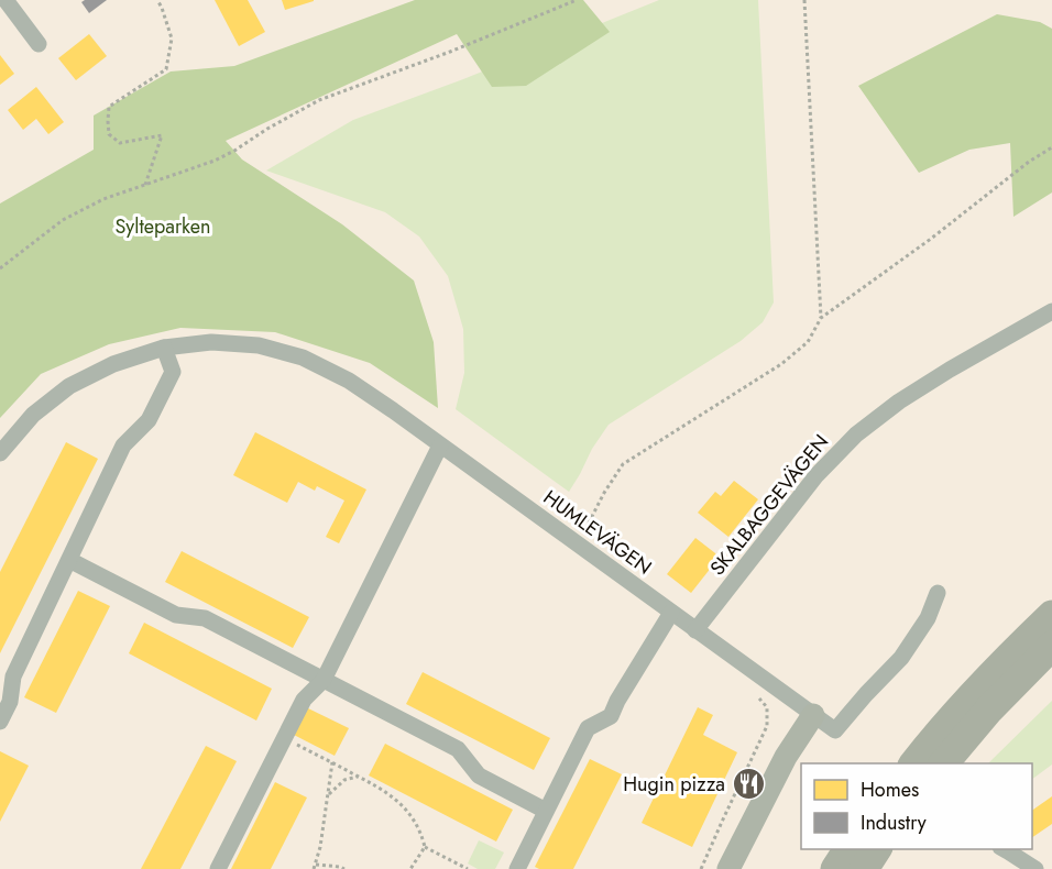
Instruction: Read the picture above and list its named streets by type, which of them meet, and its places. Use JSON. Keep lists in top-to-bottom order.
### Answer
{
  "streets": {
    "street": ["SKALBAGGEVÄGEN", "HUMLEVÄGEN"]
  },
  "crossings": [
    ["SKALBAGGEVÄGEN", "HUMLEVÄGEN"]
  ],
  "parks": ["Sylteparken"],
  "places": {
    "restaurant": ["Hugin pizza"]
  },
  "legend": ["Homes", "Industry"]
}
